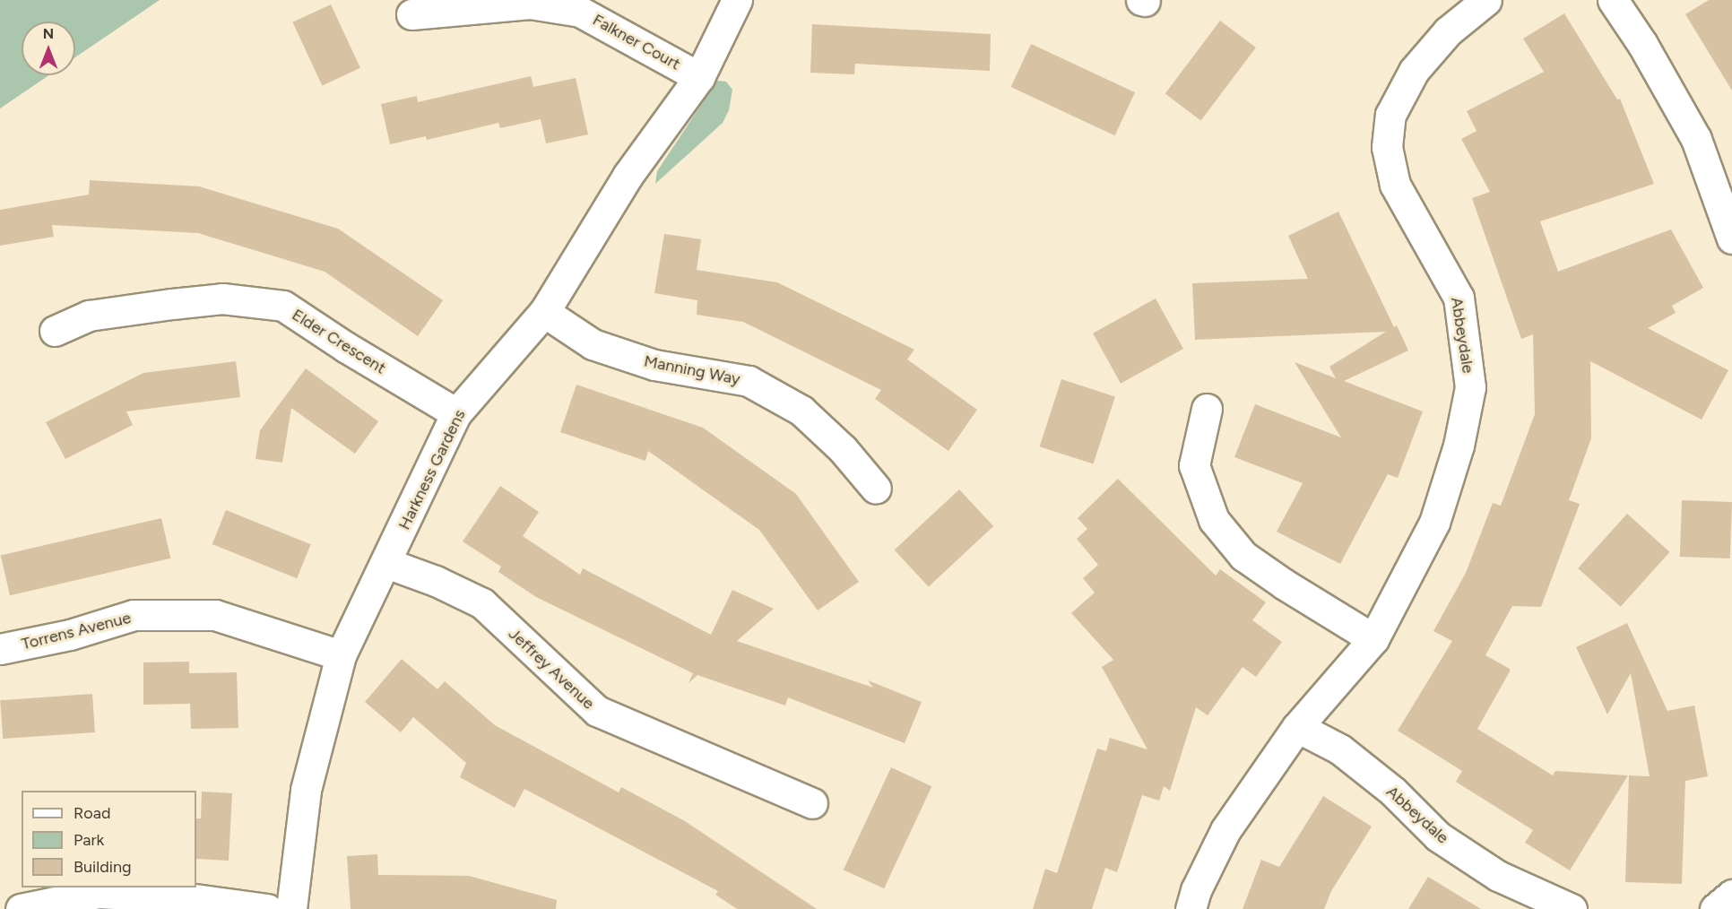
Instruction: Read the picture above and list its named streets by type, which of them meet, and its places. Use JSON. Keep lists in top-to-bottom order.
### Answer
{
  "streets": {
    "street": [
      "Falkner Court",
      "Abbeydale",
      "Elder Crescent",
      "Manning Way",
      "Harkness Gardens",
      "Torrens Avenue",
      "Jeffrey Avenue"
    ]
  },
  "crossings": [
    ["Falkner Court", "Harkness Gardens"],
    ["Elder Crescent", "Harkness Gardens"],
    ["Manning Way", "Harkness Gardens"],
    ["Harkness Gardens", "Torrens Avenue"],
    ["Harkness Gardens", "Jeffrey Avenue"]
  ],
  "legend": ["Road", "Park", "Building"],
  "north": "top"
}
